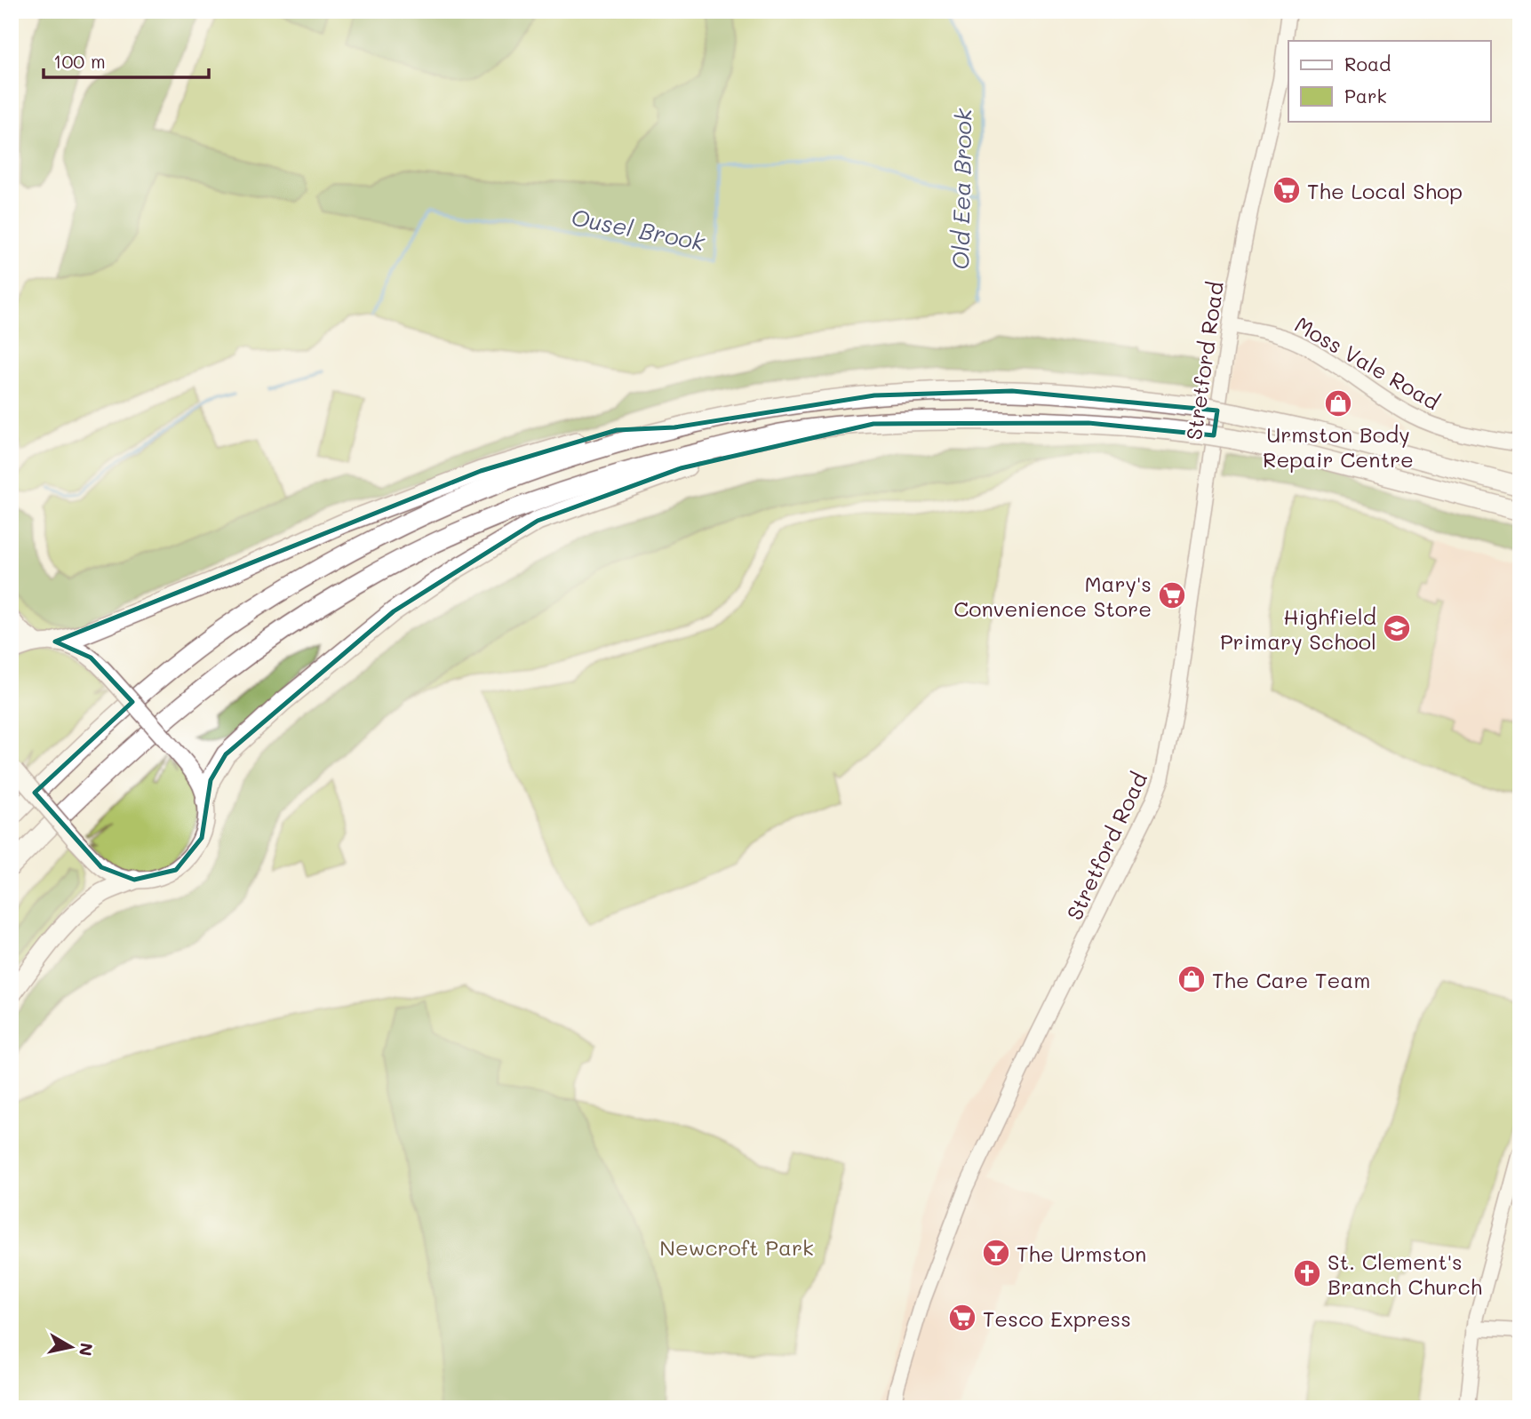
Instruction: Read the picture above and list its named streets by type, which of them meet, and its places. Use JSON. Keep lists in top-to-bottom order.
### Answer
{
  "streets": {
    "main road": ["Stretford Road", "Moss Vale Road"]
  },
  "crossings": [
    ["Stretford Road", "Moss Vale Road"]
  ],
  "water": ["Old Eea Brook", "Ousel Brook"],
  "parks": ["Newcroft Park"],
  "places": {
    "supermarket": ["The Local Shop", "Mary's Convenience Store", "Tesco Express"],
    "shop": ["Urmston Body Repair Centre", "The Care Team"],
    "school or university": ["Highfield Primary School"],
    "bar": ["The Urmston"],
    "church": ["St. Clement's Branch Church"]
  },
  "legend": ["Road", "Park"],
  "scale_bar": "100 m",
  "north": "right"
}
